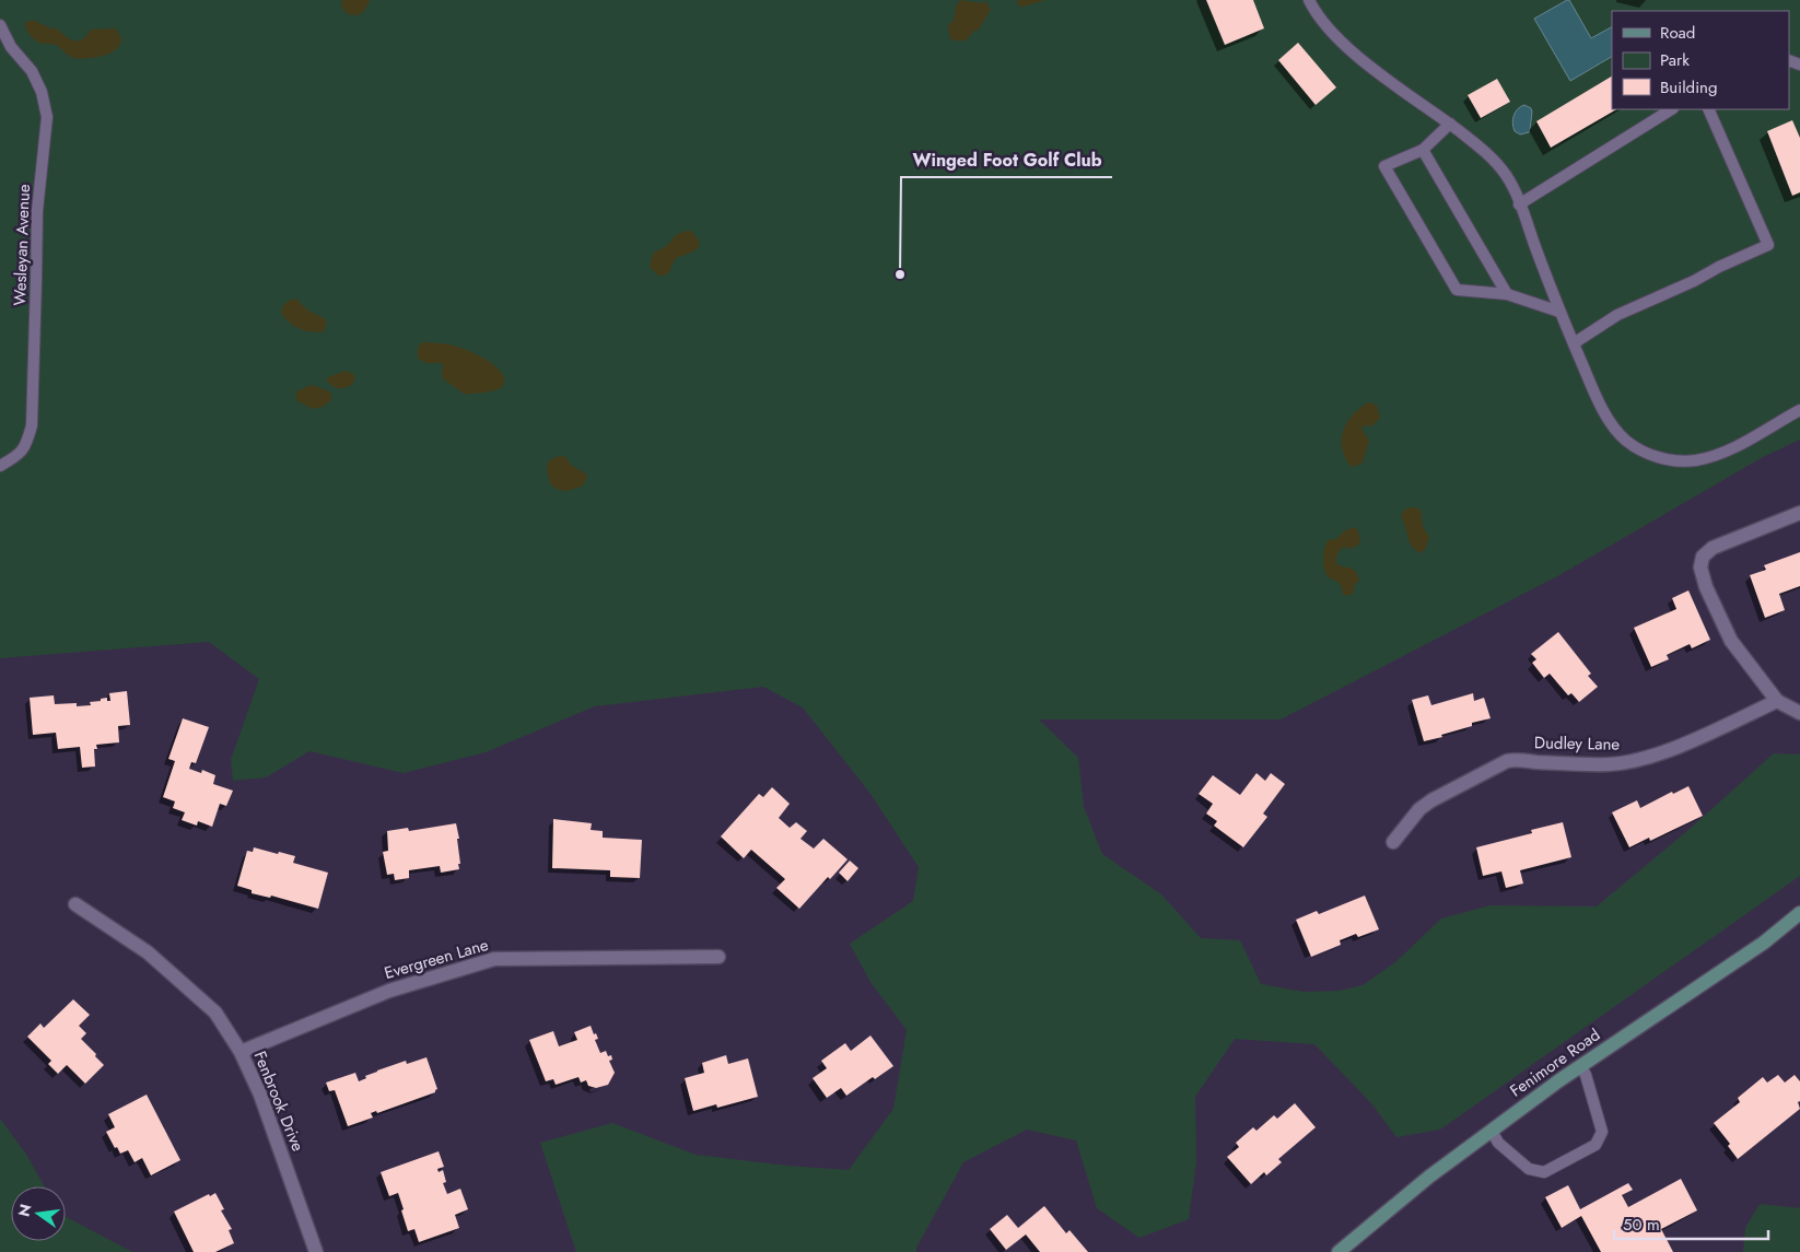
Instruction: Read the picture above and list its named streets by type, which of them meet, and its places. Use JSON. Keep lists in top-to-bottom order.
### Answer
{
  "streets": {
    "street": [
      "Dudley Lane",
      "Evergreen Lane",
      "Fenimore Road",
      "Fenbrook Drive"
    ],
    "lane": ["Wesleyan Avenue"]
  },
  "crossings": [
    ["Evergreen Lane", "Fenbrook Drive"]
  ],
  "places": ["Winged Foot Golf Club"],
  "legend": ["Road", "Park", "Building"],
  "scale_bar": "50 m",
  "north": "left"
}
